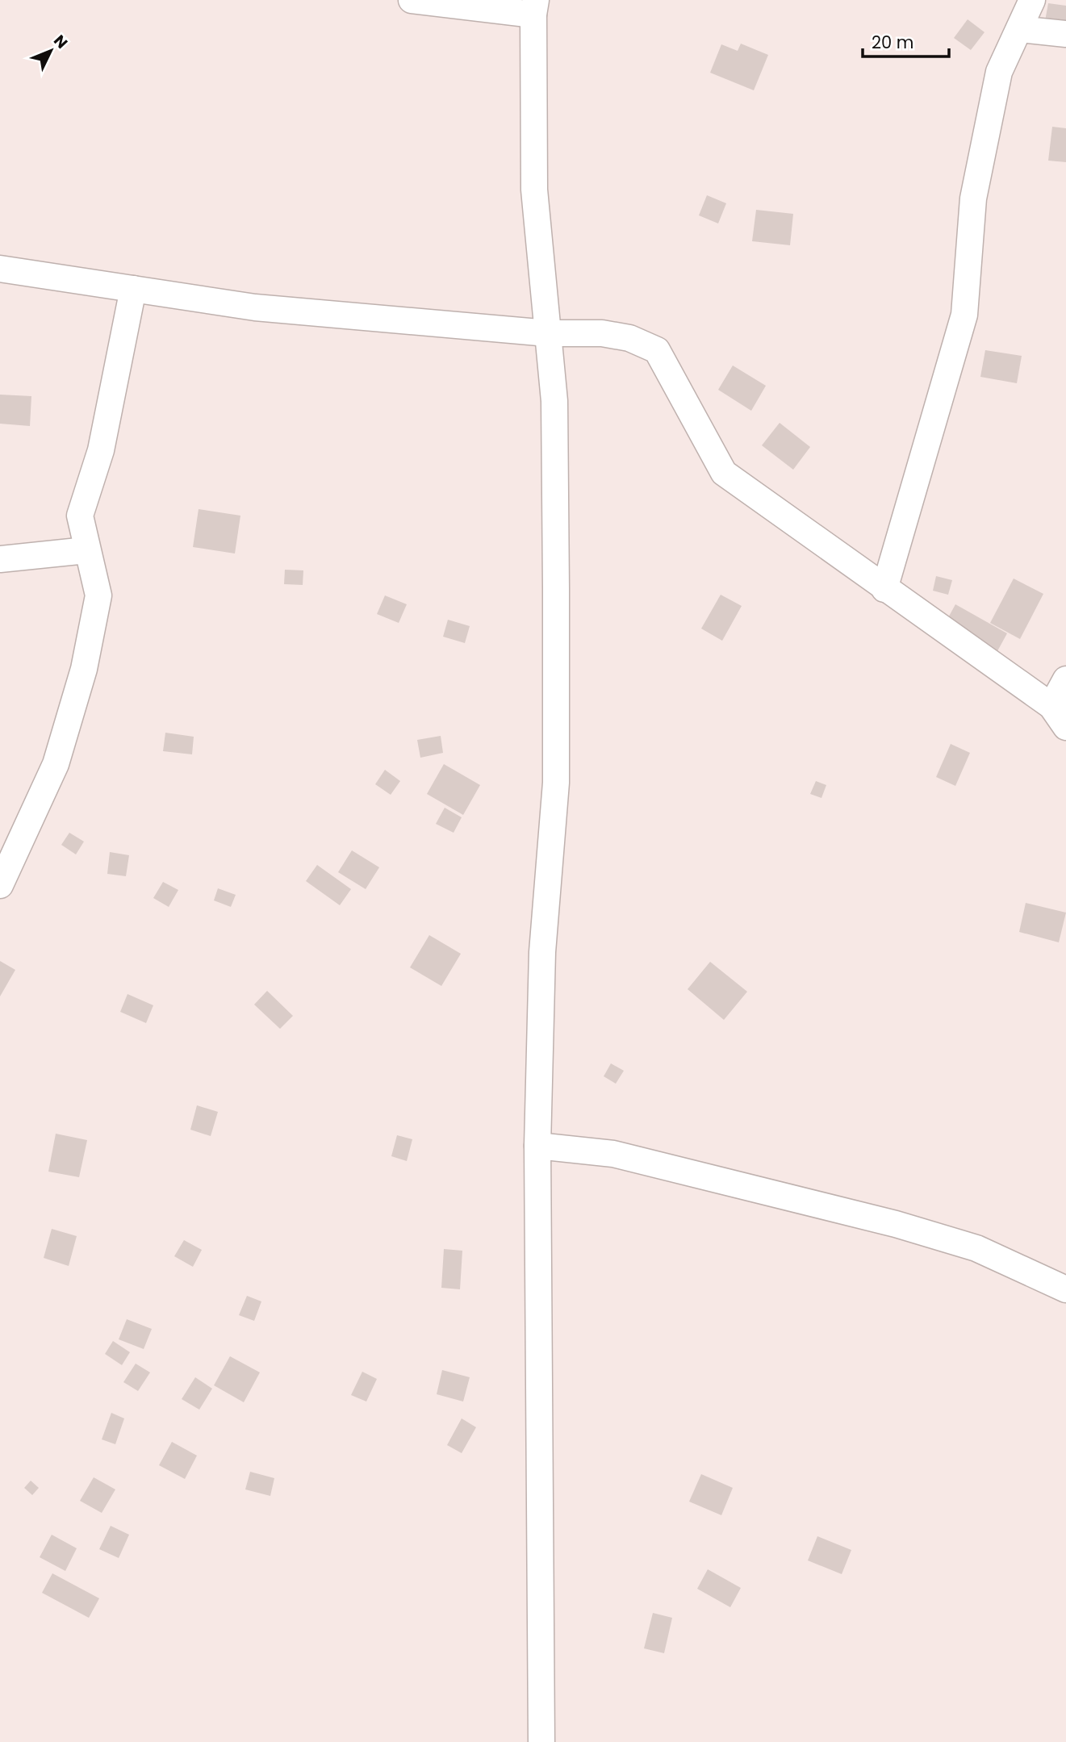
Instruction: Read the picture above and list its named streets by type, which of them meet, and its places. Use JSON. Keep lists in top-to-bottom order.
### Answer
{
  "scale_bar": "20 m",
  "north": "top right"
}
